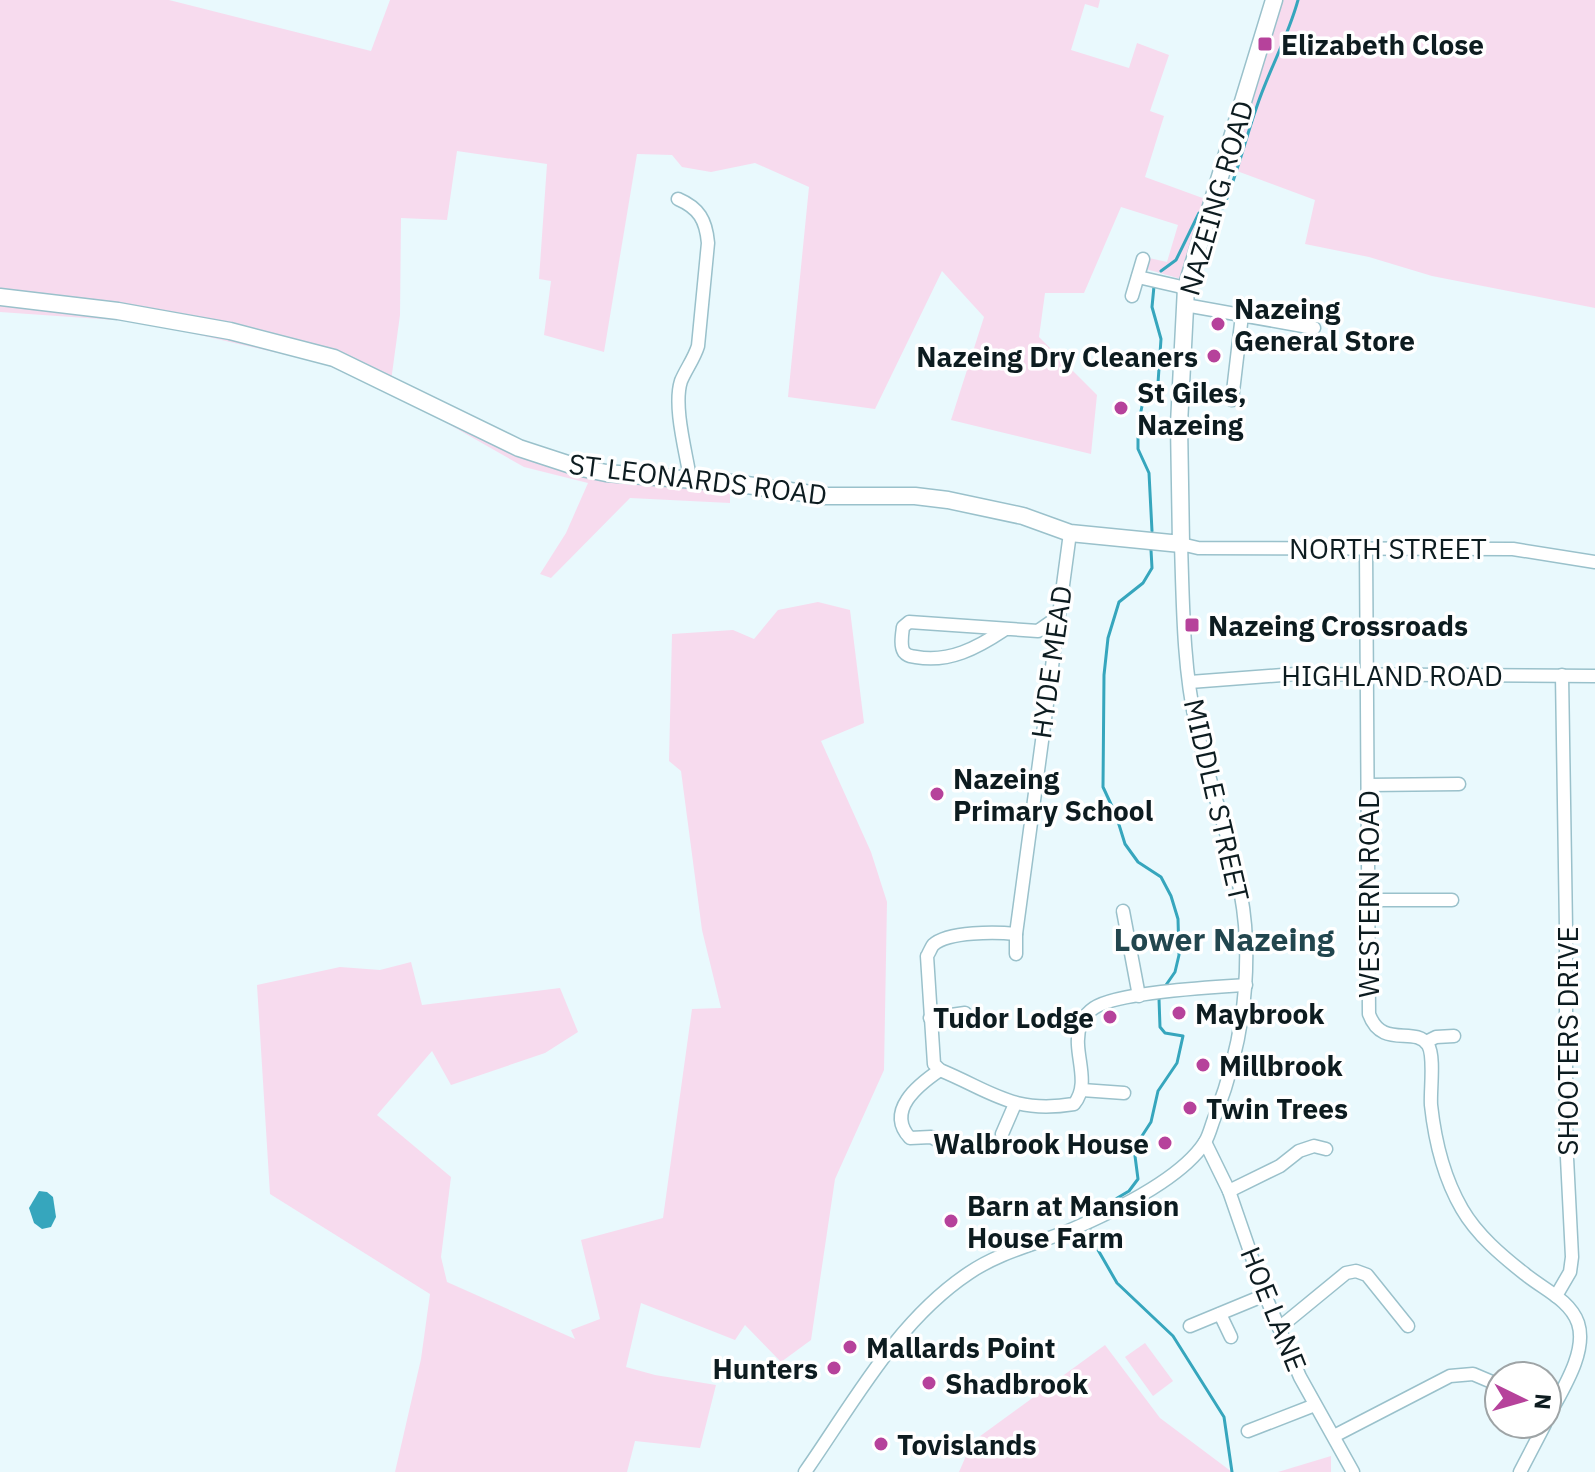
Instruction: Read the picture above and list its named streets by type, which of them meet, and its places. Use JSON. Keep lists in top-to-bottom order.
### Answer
{
  "streets": {
    "main road": ["NAZEING ROAD", "ST LEONARDS ROAD"],
    "street": [
      "NORTH STREET",
      "HYDE MEAD",
      "HIGHLAND ROAD",
      "MIDDLE STREET",
      "WESTERN ROAD",
      "SHOOTERS DRIVE",
      "HOE LANE"
    ]
  },
  "crossings": [
    ["NAZEING ROAD", "ST LEONARDS ROAD"],
    ["NAZEING ROAD", "NORTH STREET"],
    ["NAZEING ROAD", "MIDDLE STREET"],
    ["ST LEONARDS ROAD", "NORTH STREET"],
    ["ST LEONARDS ROAD", "HYDE MEAD"],
    ["ST LEONARDS ROAD", "MIDDLE STREET"],
    ["NORTH STREET", "MIDDLE STREET"],
    ["NORTH STREET", "WESTERN ROAD"],
    ["HIGHLAND ROAD", "MIDDLE STREET"],
    ["HIGHLAND ROAD", "WESTERN ROAD"],
    ["HIGHLAND ROAD", "SHOOTERS DRIVE"],
    ["MIDDLE STREET", "HOE LANE"]
  ],
  "districts": ["Lower Nazeing"],
  "places": {
    "transit": ["Elizabeth Close", "Nazeing Crossroads"],
    "other": [
      "Nazeing General Store",
      "Nazeing Dry Cleaners",
      "St Giles, Nazeing",
      "Nazeing Primary School",
      "Maybrook",
      "Tudor Lodge",
      "Millbrook",
      "Twin Trees",
      "Walbrook House",
      "Barn at Mansion House Farm",
      "Mallards Point",
      "Hunters",
      "Shadbrook",
      "Tovislands"
    ]
  },
  "north": "right"
}
